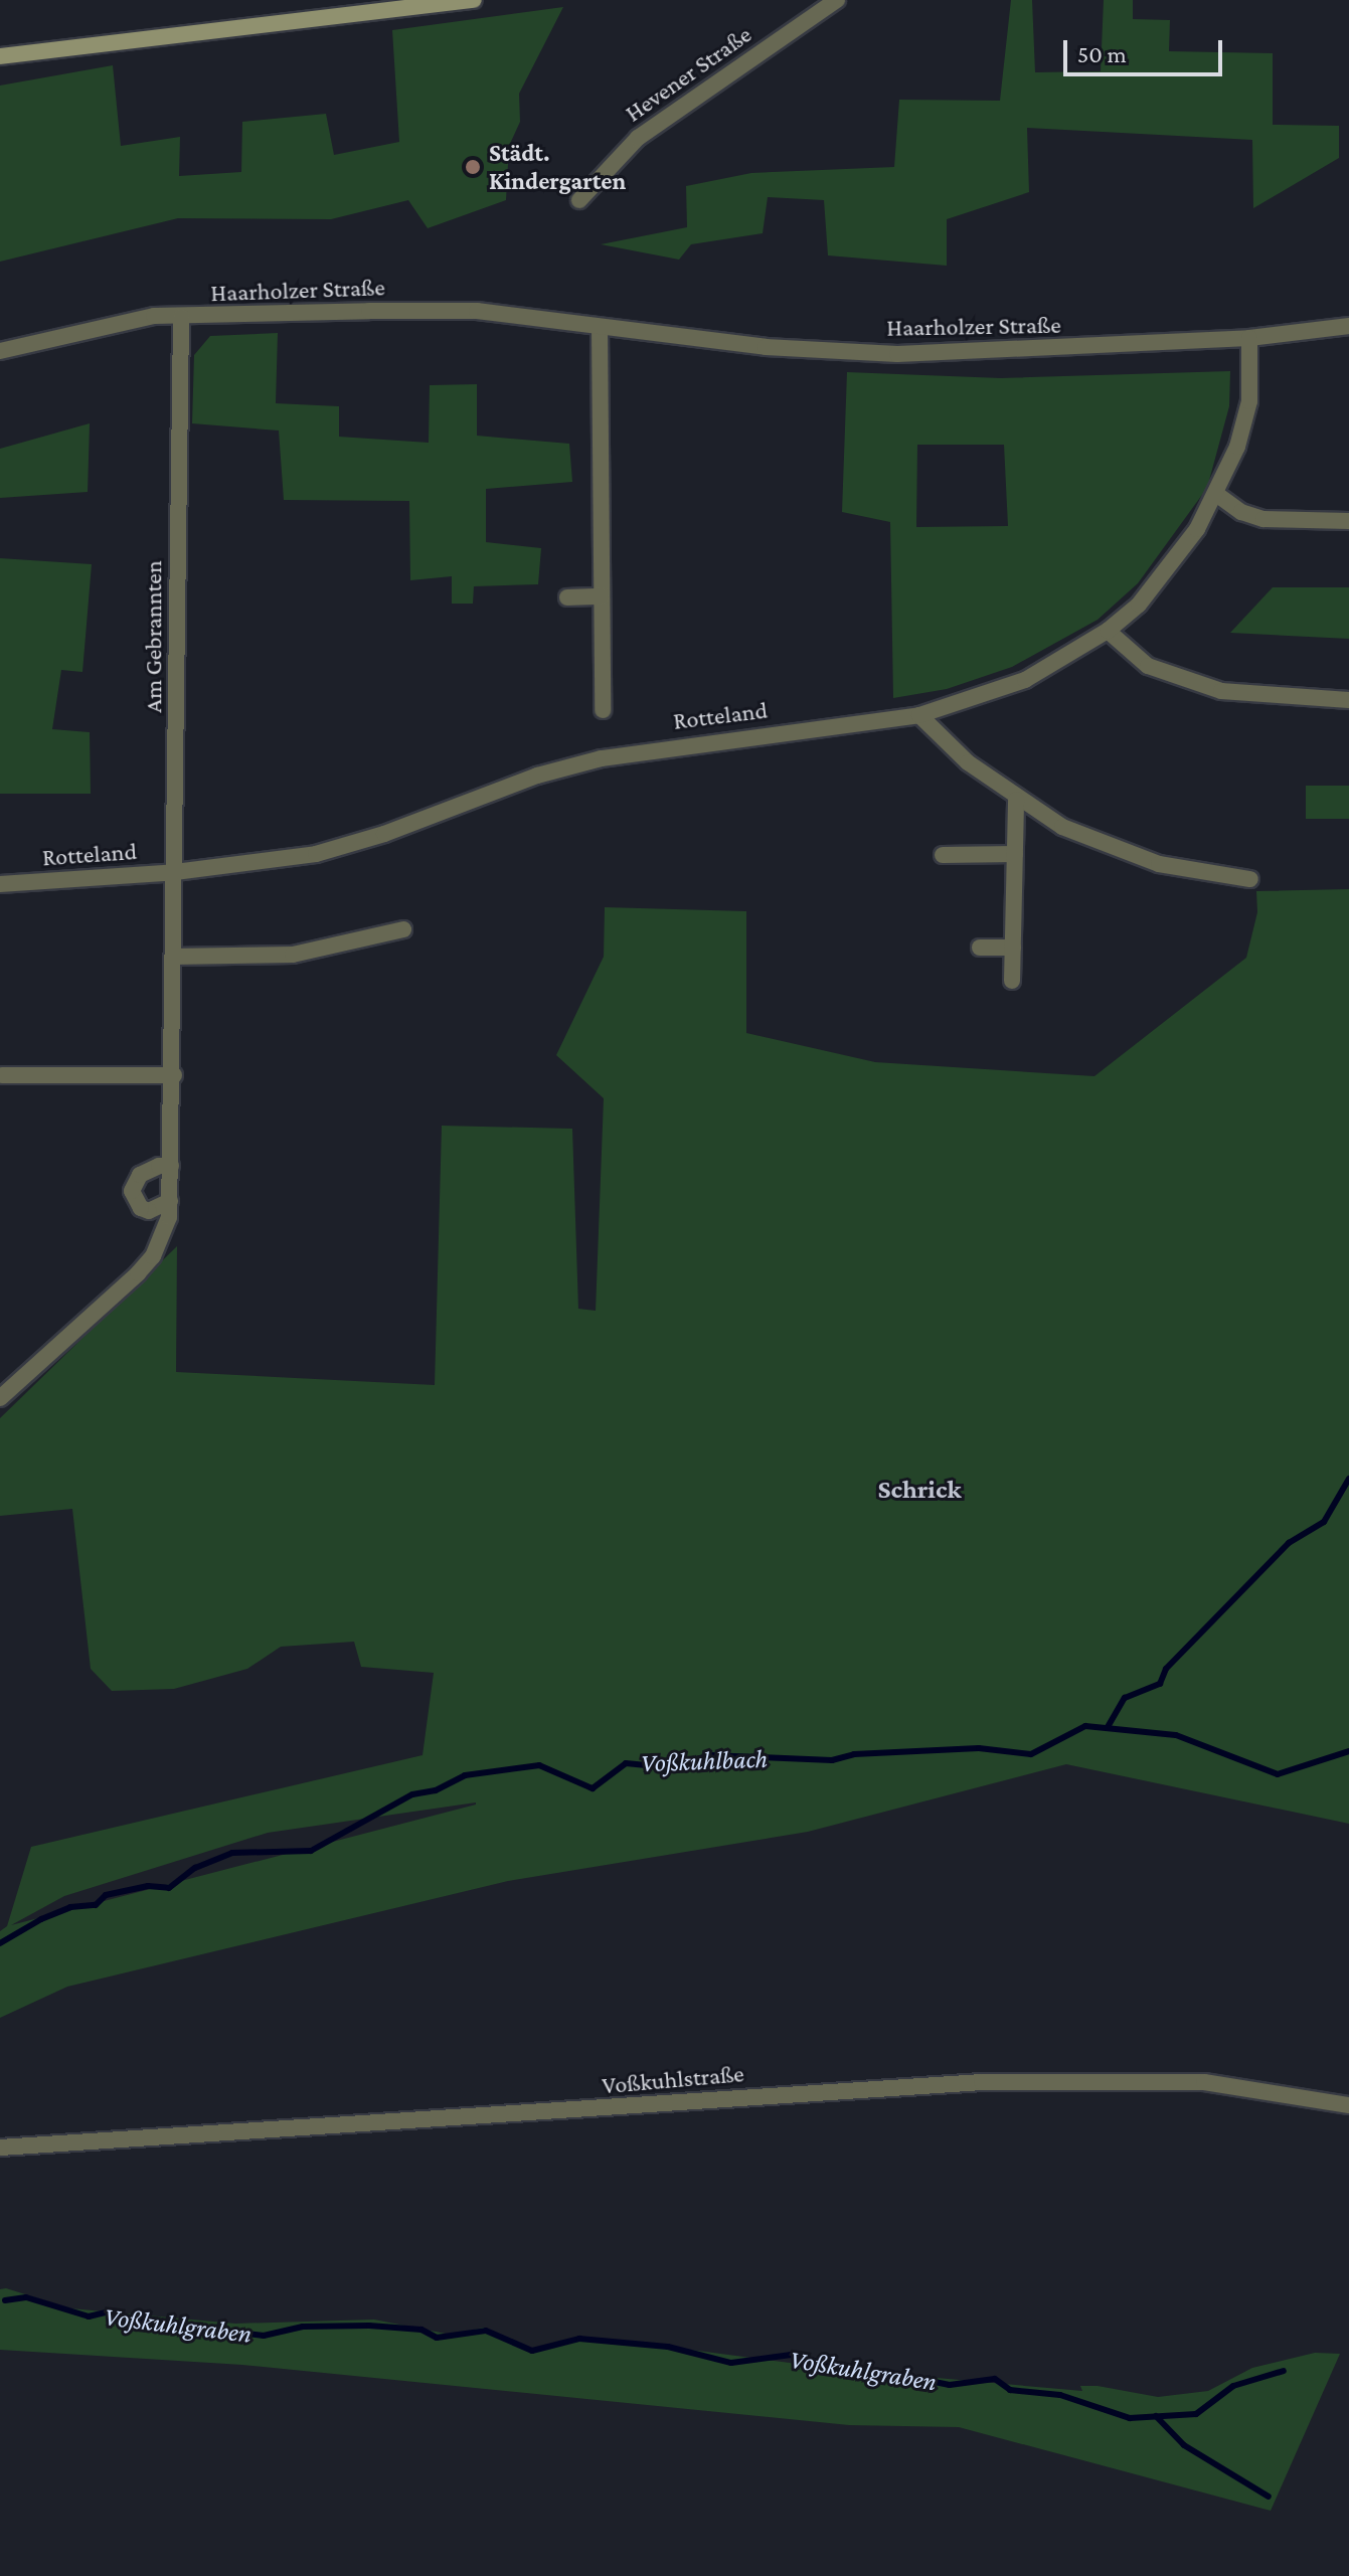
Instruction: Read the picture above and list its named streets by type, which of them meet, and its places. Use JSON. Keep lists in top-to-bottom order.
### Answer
{
  "streets": {
    "street": [
      "Hevener Straße",
      "Haarholzer Straße",
      "Am Gebrannten",
      "Rotteland",
      "Voßkuhlstraße"
    ]
  },
  "crossings": [
    ["Haarholzer Straße", "Am Gebrannten"],
    ["Haarholzer Straße", "Rotteland"],
    ["Am Gebrannten", "Rotteland"]
  ],
  "districts": ["Schrick"],
  "water": ["Voßkuhlbach", "Voßkuhlgraben"],
  "places": ["Städt. Kindergarten"],
  "scale_bar": "50 m"
}
